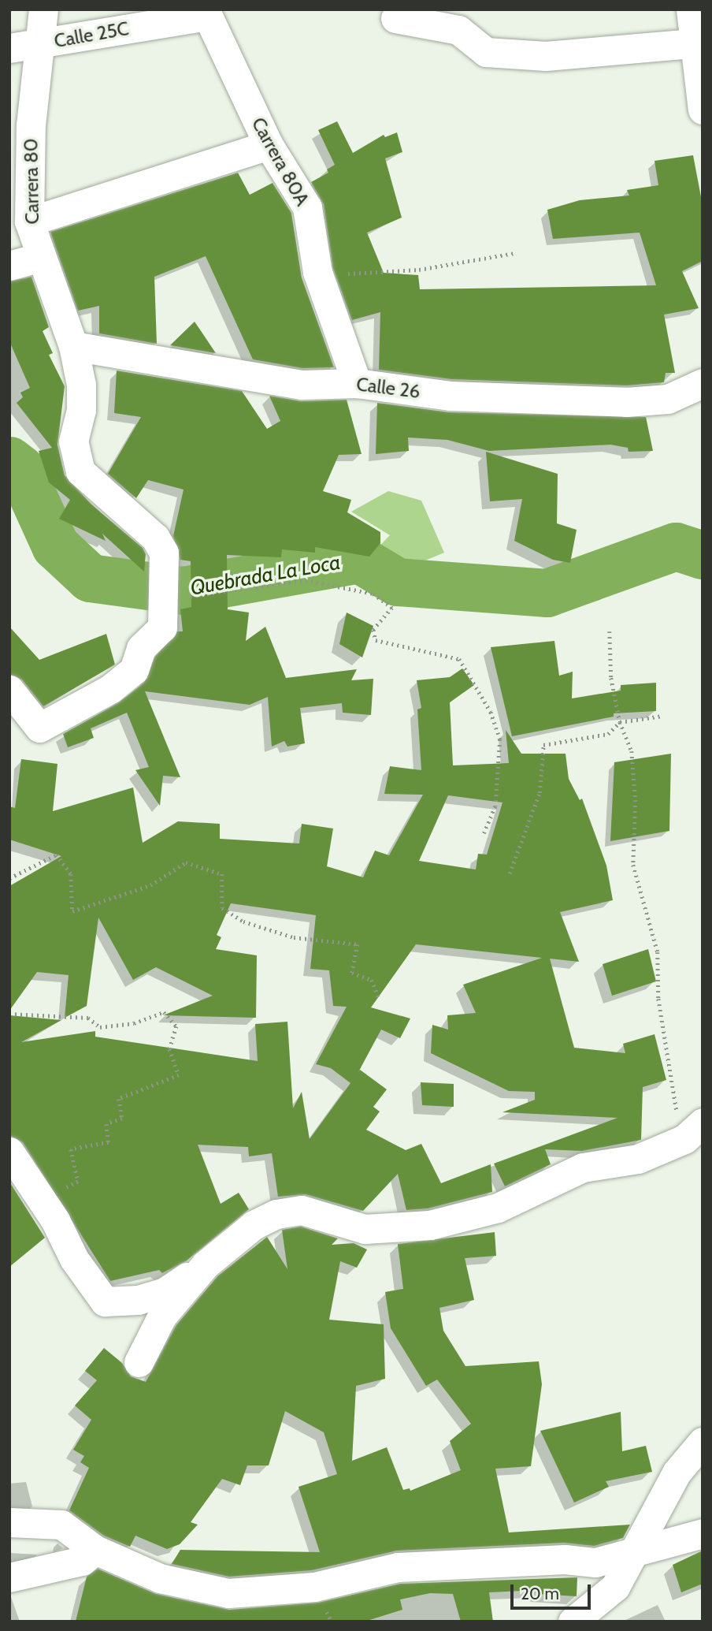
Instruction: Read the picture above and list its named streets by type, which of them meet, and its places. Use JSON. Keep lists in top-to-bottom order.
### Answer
{
  "streets": {
    "street": [
      "Calle 25C",
      "Carrera 80A",
      "Carrera 80",
      "Calle 26"
    ]
  },
  "crossings": [
    ["Calle 25C", "Carrera 80A"],
    ["Calle 25C", "Carrera 80"],
    ["Carrera 80A", "Calle 26"],
    ["Carrera 80", "Calle 26"]
  ],
  "water": ["Quebrada La Loca"],
  "scale_bar": "20 m"
}
